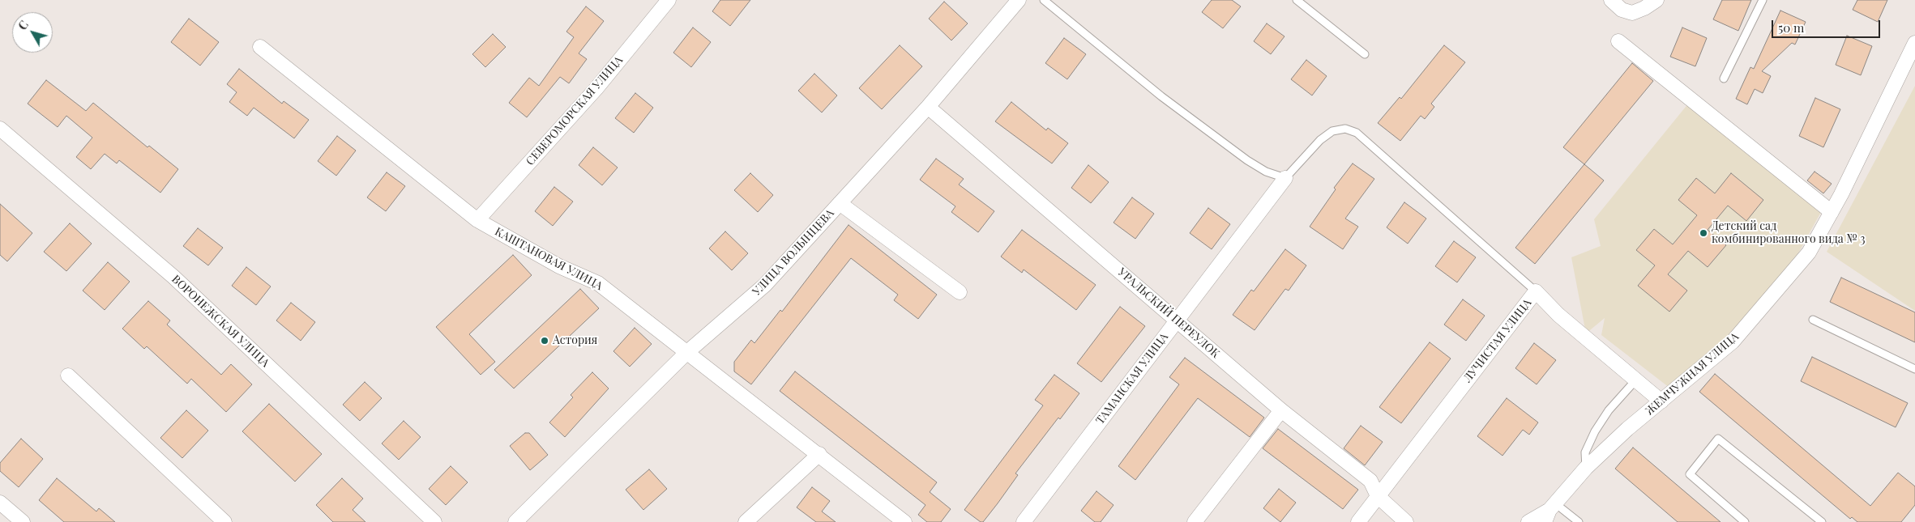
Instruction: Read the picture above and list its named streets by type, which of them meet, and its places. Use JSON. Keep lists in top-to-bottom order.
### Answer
{
  "streets": {
    "street": [
      "СЕВЕРОМОРСКАЯ УЛИЦА",
      "УЛИЦА ВОЛЫНЦЕВА",
      "КАШТАНОВАЯ УЛИЦА",
      "УРАЛЬСКИЙ ПЕРЕУЛОК",
      "ВОРОНЕЖСКАЯ УЛИЦА",
      "ЛУЧИСТАЯ УЛИЦА",
      "ЖЕМЧУЖНАЯ УЛИЦА",
      "ТАМАНСКАЯ УЛИЦА"
    ]
  },
  "crossings": [
    ["СЕВЕРОМОРСКАЯ УЛИЦА", "КАШТАНОВАЯ УЛИЦА"],
    ["УЛИЦА ВОЛЫНЦЕВА", "КАШТАНОВАЯ УЛИЦА"],
    ["УЛИЦА ВОЛЫНЦЕВА", "УРАЛЬСКИЙ ПЕРЕУЛОК"],
    ["УРАЛЬСКИЙ ПЕРЕУЛОК", "ЛУЧИСТАЯ УЛИЦА"],
    ["УРАЛЬСКИЙ ПЕРЕУЛОК", "ТАМАНСКАЯ УЛИЦА"],
    ["ЛУЧИСТАЯ УЛИЦА", "ЖЕМЧУЖНАЯ УЛИЦА"]
  ],
  "places": ["Детский сад комбинированного вида № 3", "Астория"],
  "scale_bar": "50 m",
  "north": "top left"
}
